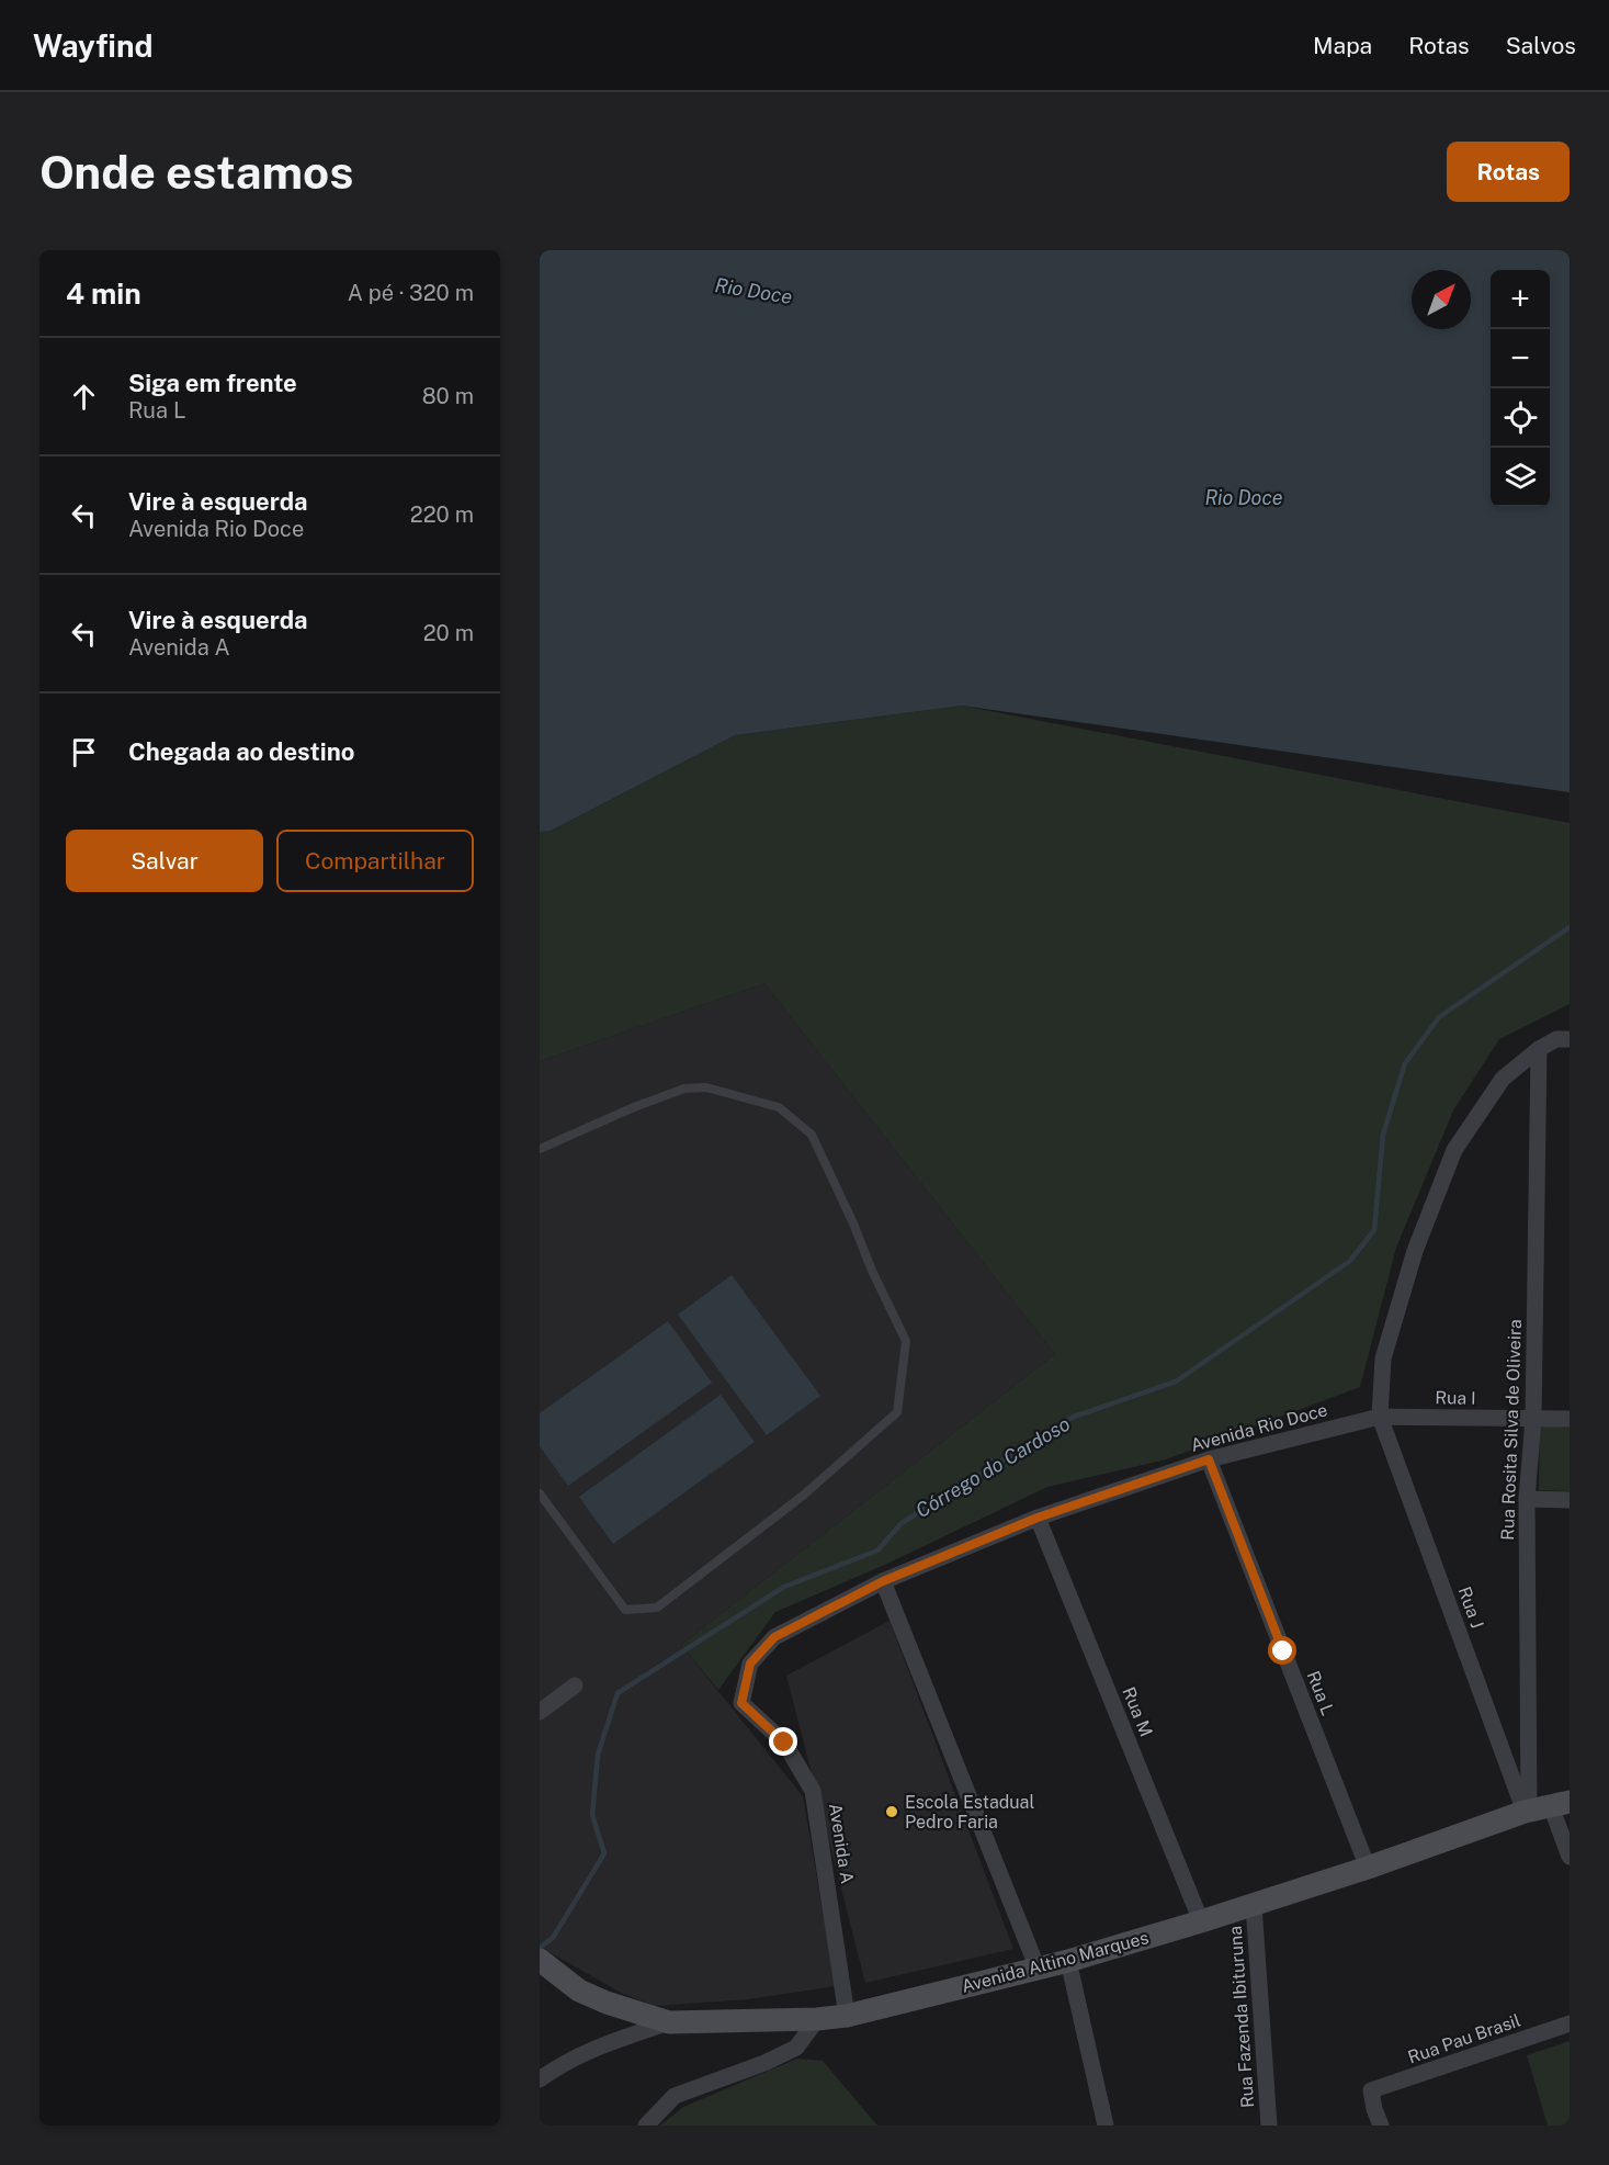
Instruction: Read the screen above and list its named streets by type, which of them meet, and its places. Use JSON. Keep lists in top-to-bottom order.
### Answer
{
  "streets": {
    "main road": ["Avenida Altino Marques"],
    "street": [
      "Rua I",
      "Avenida Rio Doce",
      "Rua Rosita Silva de Oliveira",
      "Rua J",
      "Rua L",
      "Rua M",
      "Avenida A",
      "Rua Fazenda Ibituruna",
      "Rua Pau Brasil"
    ]
  },
  "crossings": [
    ["Rua I", "Avenida Rio Doce"],
    ["Rua I", "Rua Rosita Silva de Oliveira"],
    ["Rua I", "Rua J"],
    ["Avenida Rio Doce", "Rua J"],
    ["Avenida Rio Doce", "Rua L"],
    ["Avenida Rio Doce", "Rua M"],
    ["Avenida Rio Doce", "Avenida A"],
    ["Rua Rosita Silva de Oliveira", "Rua J"],
    ["Rua Rosita Silva de Oliveira", "Avenida Altino Marques"],
    ["Rua J", "Avenida Altino Marques"],
    ["Rua L", "Avenida Altino Marques"],
    ["Rua M", "Avenida Altino Marques"],
    ["Avenida A", "Avenida Altino Marques"],
    ["Avenida Altino Marques", "Rua Fazenda Ibituruna"]
  ],
  "water": ["Rio Doce", "Córrego do Cardoso"],
  "places": ["Escola Estadual Pedro Faria"],
  "north": "top right",
  "page": {
    "header": "Wayfind",
    "nav": ["Mapa", "Rotas", "Salvos"],
    "buttons": [
      "Rotas",
      ["Salvar", "Compartilhar"]
    ],
    "title": "Onde estamos",
    "heading": ["4 min", "A pé · 320 m"],
    "map_buttons": ["+", "−"],
    "list": [
      ["Siga em frente", "Rua L", "80 m"],
      ["Vire à esquerda", "Avenida Rio Doce", "220 m"],
      ["Vire à esquerda", "Avenida A", "20 m"],
      "Chegada ao destino"
    ]
  }
}
